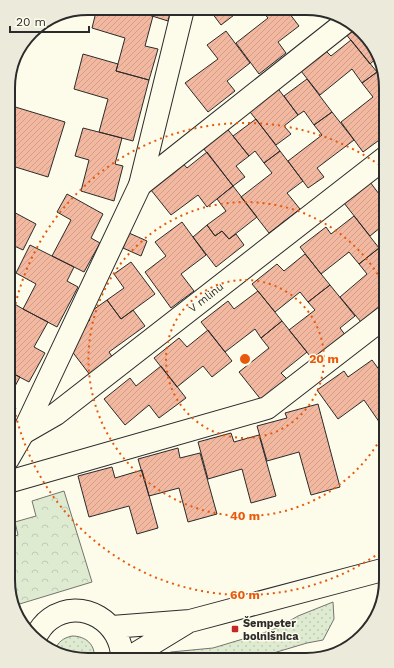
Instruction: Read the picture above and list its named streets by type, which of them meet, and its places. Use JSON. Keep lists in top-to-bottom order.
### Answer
{
  "streets": {
    "street": ["V mlinu"]
  },
  "places": {
    "transit": ["Šempeter bolnišnica"]
  },
  "scale_bar": "20 m",
  "rings": ["20 m", "40 m", "60 m"]
}
